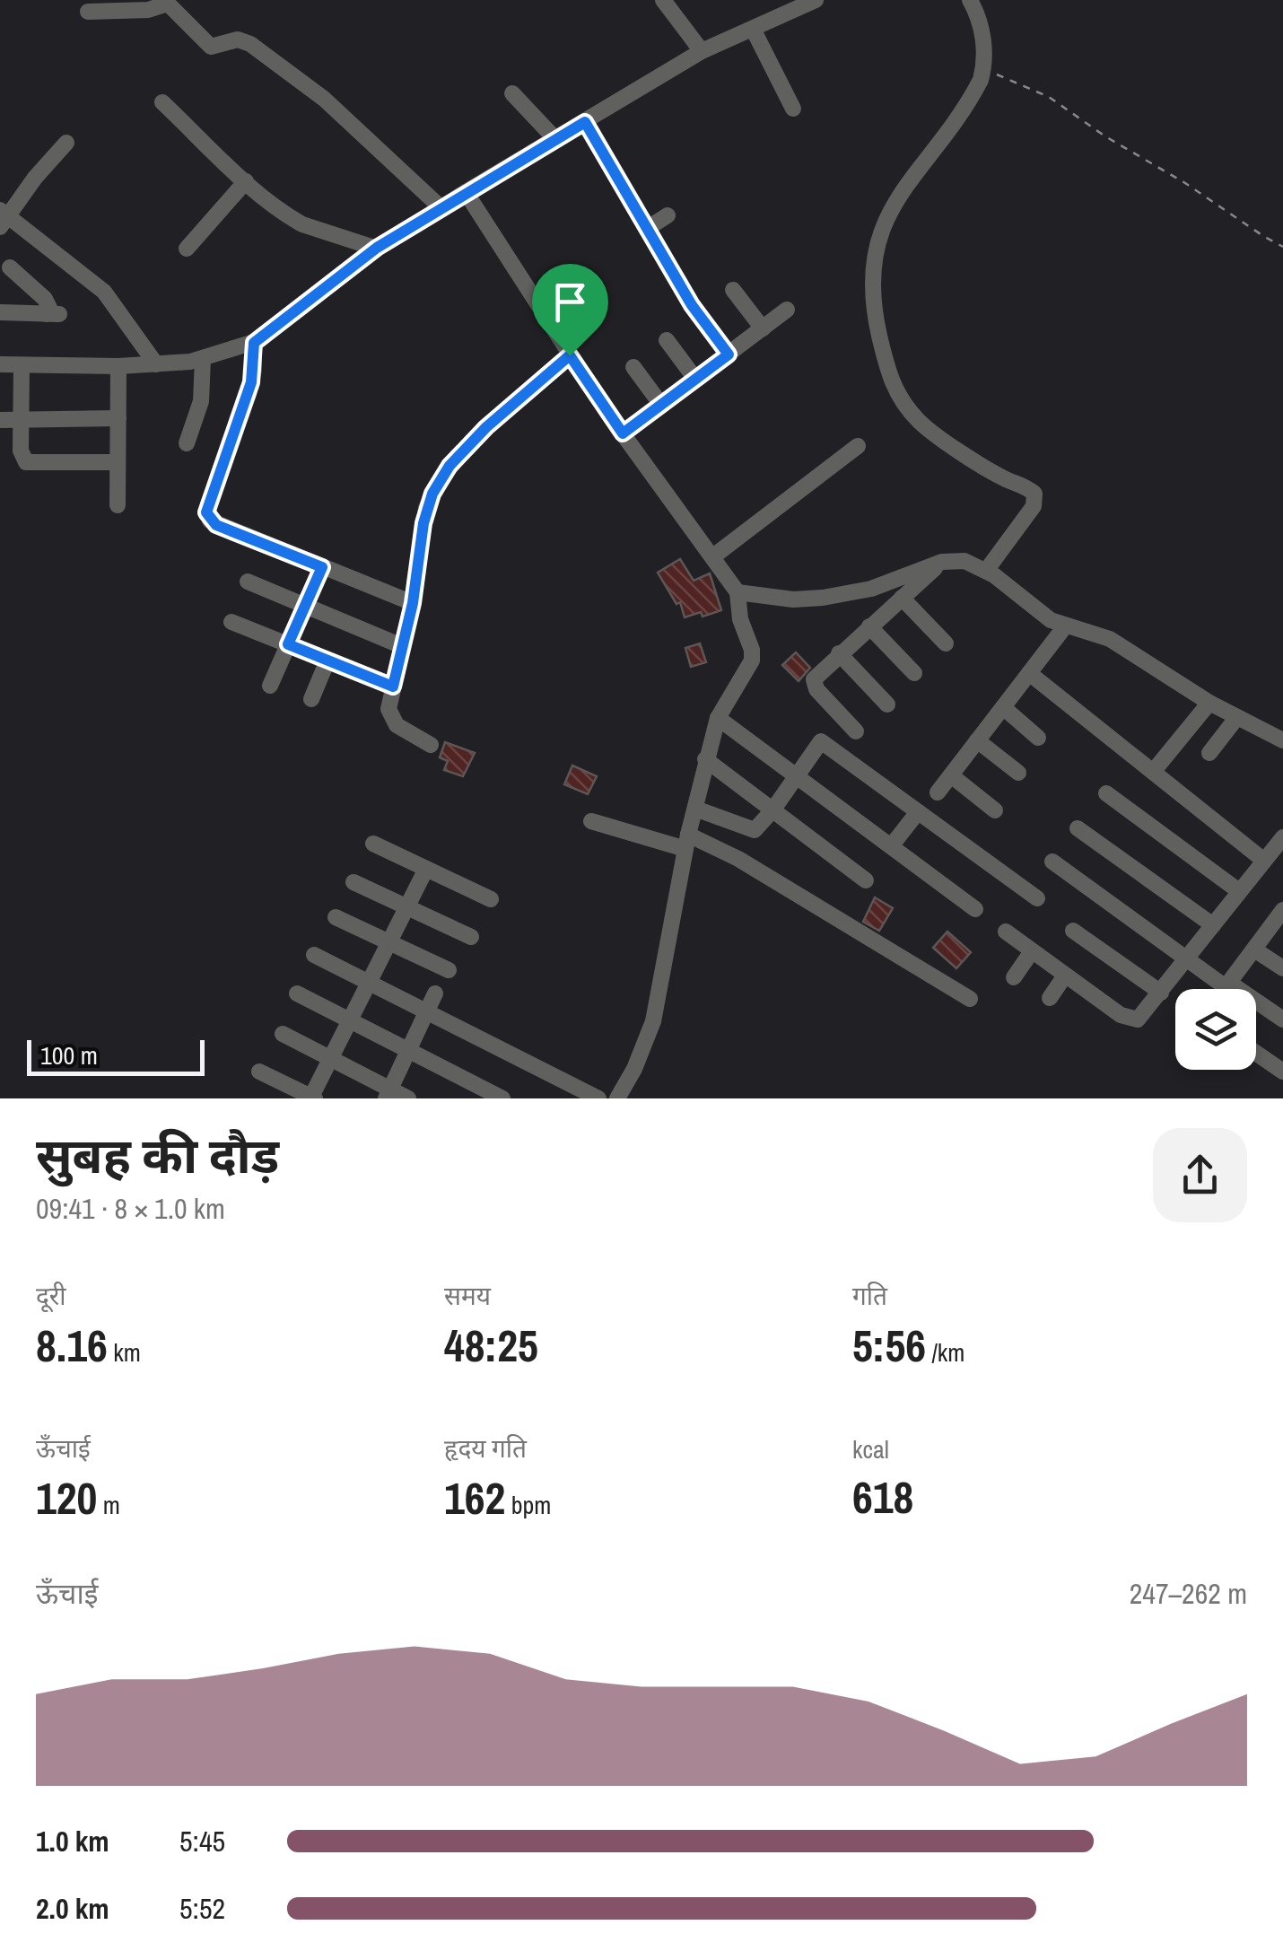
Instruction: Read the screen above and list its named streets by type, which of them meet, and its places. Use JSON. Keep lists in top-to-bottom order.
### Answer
{
  "scale_bar": "100 m",
  "page": {
    "scale": "100 m",
    "heading": ["सुबह की दौड़", "09:41 · 8 × 1.0 km"],
    "stats": [
      ["दूरी", "8.16 km"],
      ["समय", "48:25"],
      ["गति", "5:56 /km"],
      ["ऊँचाई", "120 m"],
      ["हृदय गति", "162 bpm"],
      ["kcal", "618"]
    ],
    "chart": ["ऊँचाई", "247–262 m"],
    "list": [
      {
        "name": "1.0 km",
        "note": "5:45"
      },
      {
        "name": "2.0 km",
        "note": "5:52"
      }
    ]
  }
}
